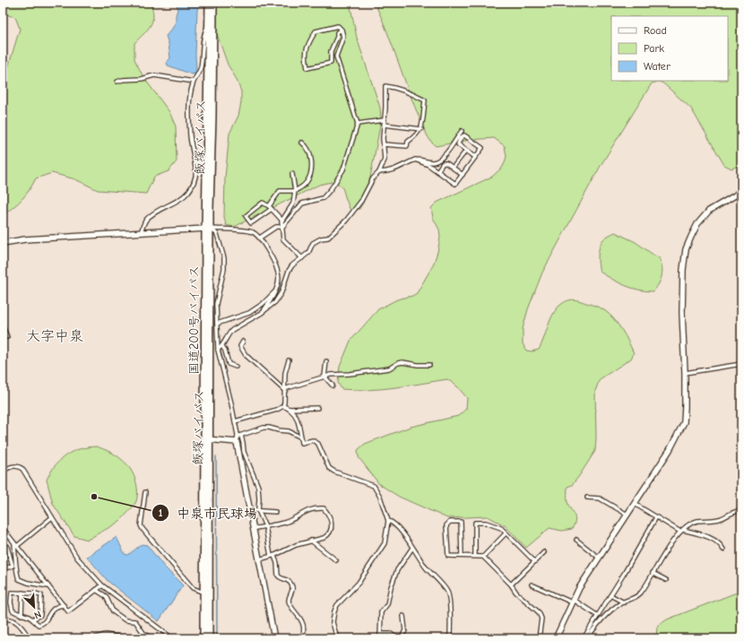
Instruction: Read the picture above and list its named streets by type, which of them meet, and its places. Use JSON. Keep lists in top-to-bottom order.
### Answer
{
  "streets": {
    "highway": ["飯塚バイパス", "国道200号バイパス"]
  },
  "crossings": [
    ["飯塚バイパス", "国道200号バイパス"]
  ],
  "districts": ["大字中泉"],
  "places": ["中泉市民球場"],
  "legend": ["Road", "Park", "Water"],
  "north": "bottom right"
}
